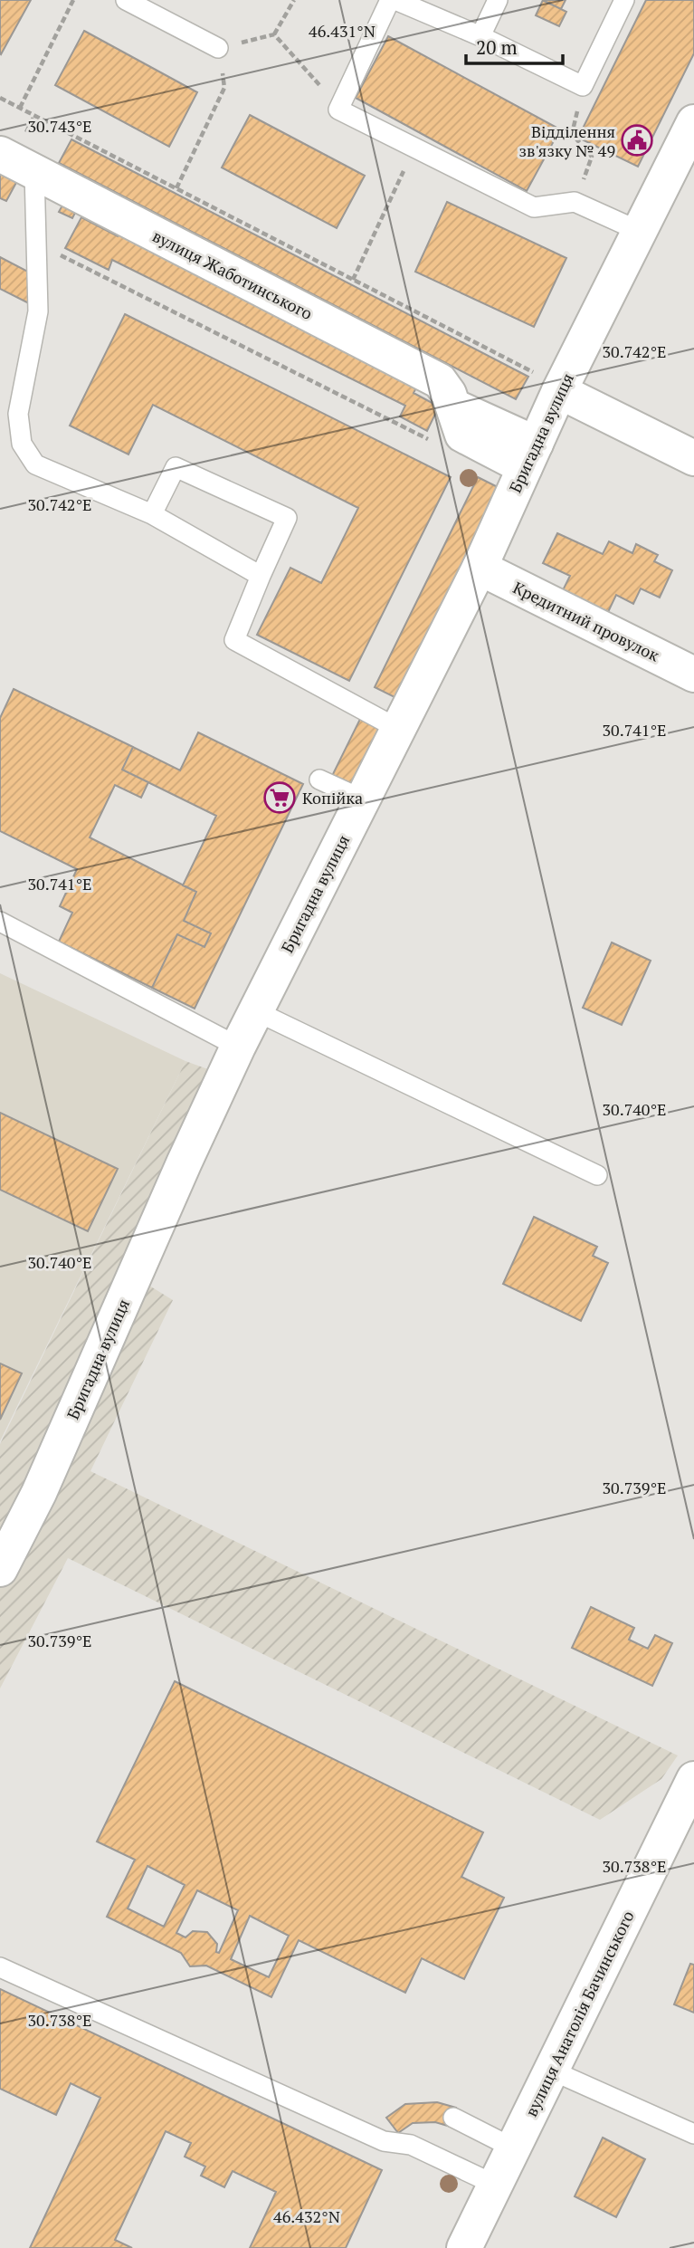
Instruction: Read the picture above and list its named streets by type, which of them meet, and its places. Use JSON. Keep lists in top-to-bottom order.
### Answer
{
  "streets": {
    "street": [
      "вулиця Жаботинського",
      "Бригадна вулиця",
      "Кредитний провулок",
      "вулиця Анатолія Бачинського"
    ]
  },
  "crossings": [
    ["вулиця Жаботинського", "Бригадна вулиця"],
    ["Бригадна вулиця", "Кредитний провулок"]
  ],
  "places": {
    "public building": ["Відділення зв'язку № 49"],
    "supermarket": ["Копійка"]
  },
  "scale_bar": "20 m",
  "coordinates": [
    "46.431°N",
    "30.743°E",
    "30.742°E",
    "30.741°E",
    "30.740°E",
    "30.739°E",
    "30.738°E",
    "46.432°N"
  ]
}
